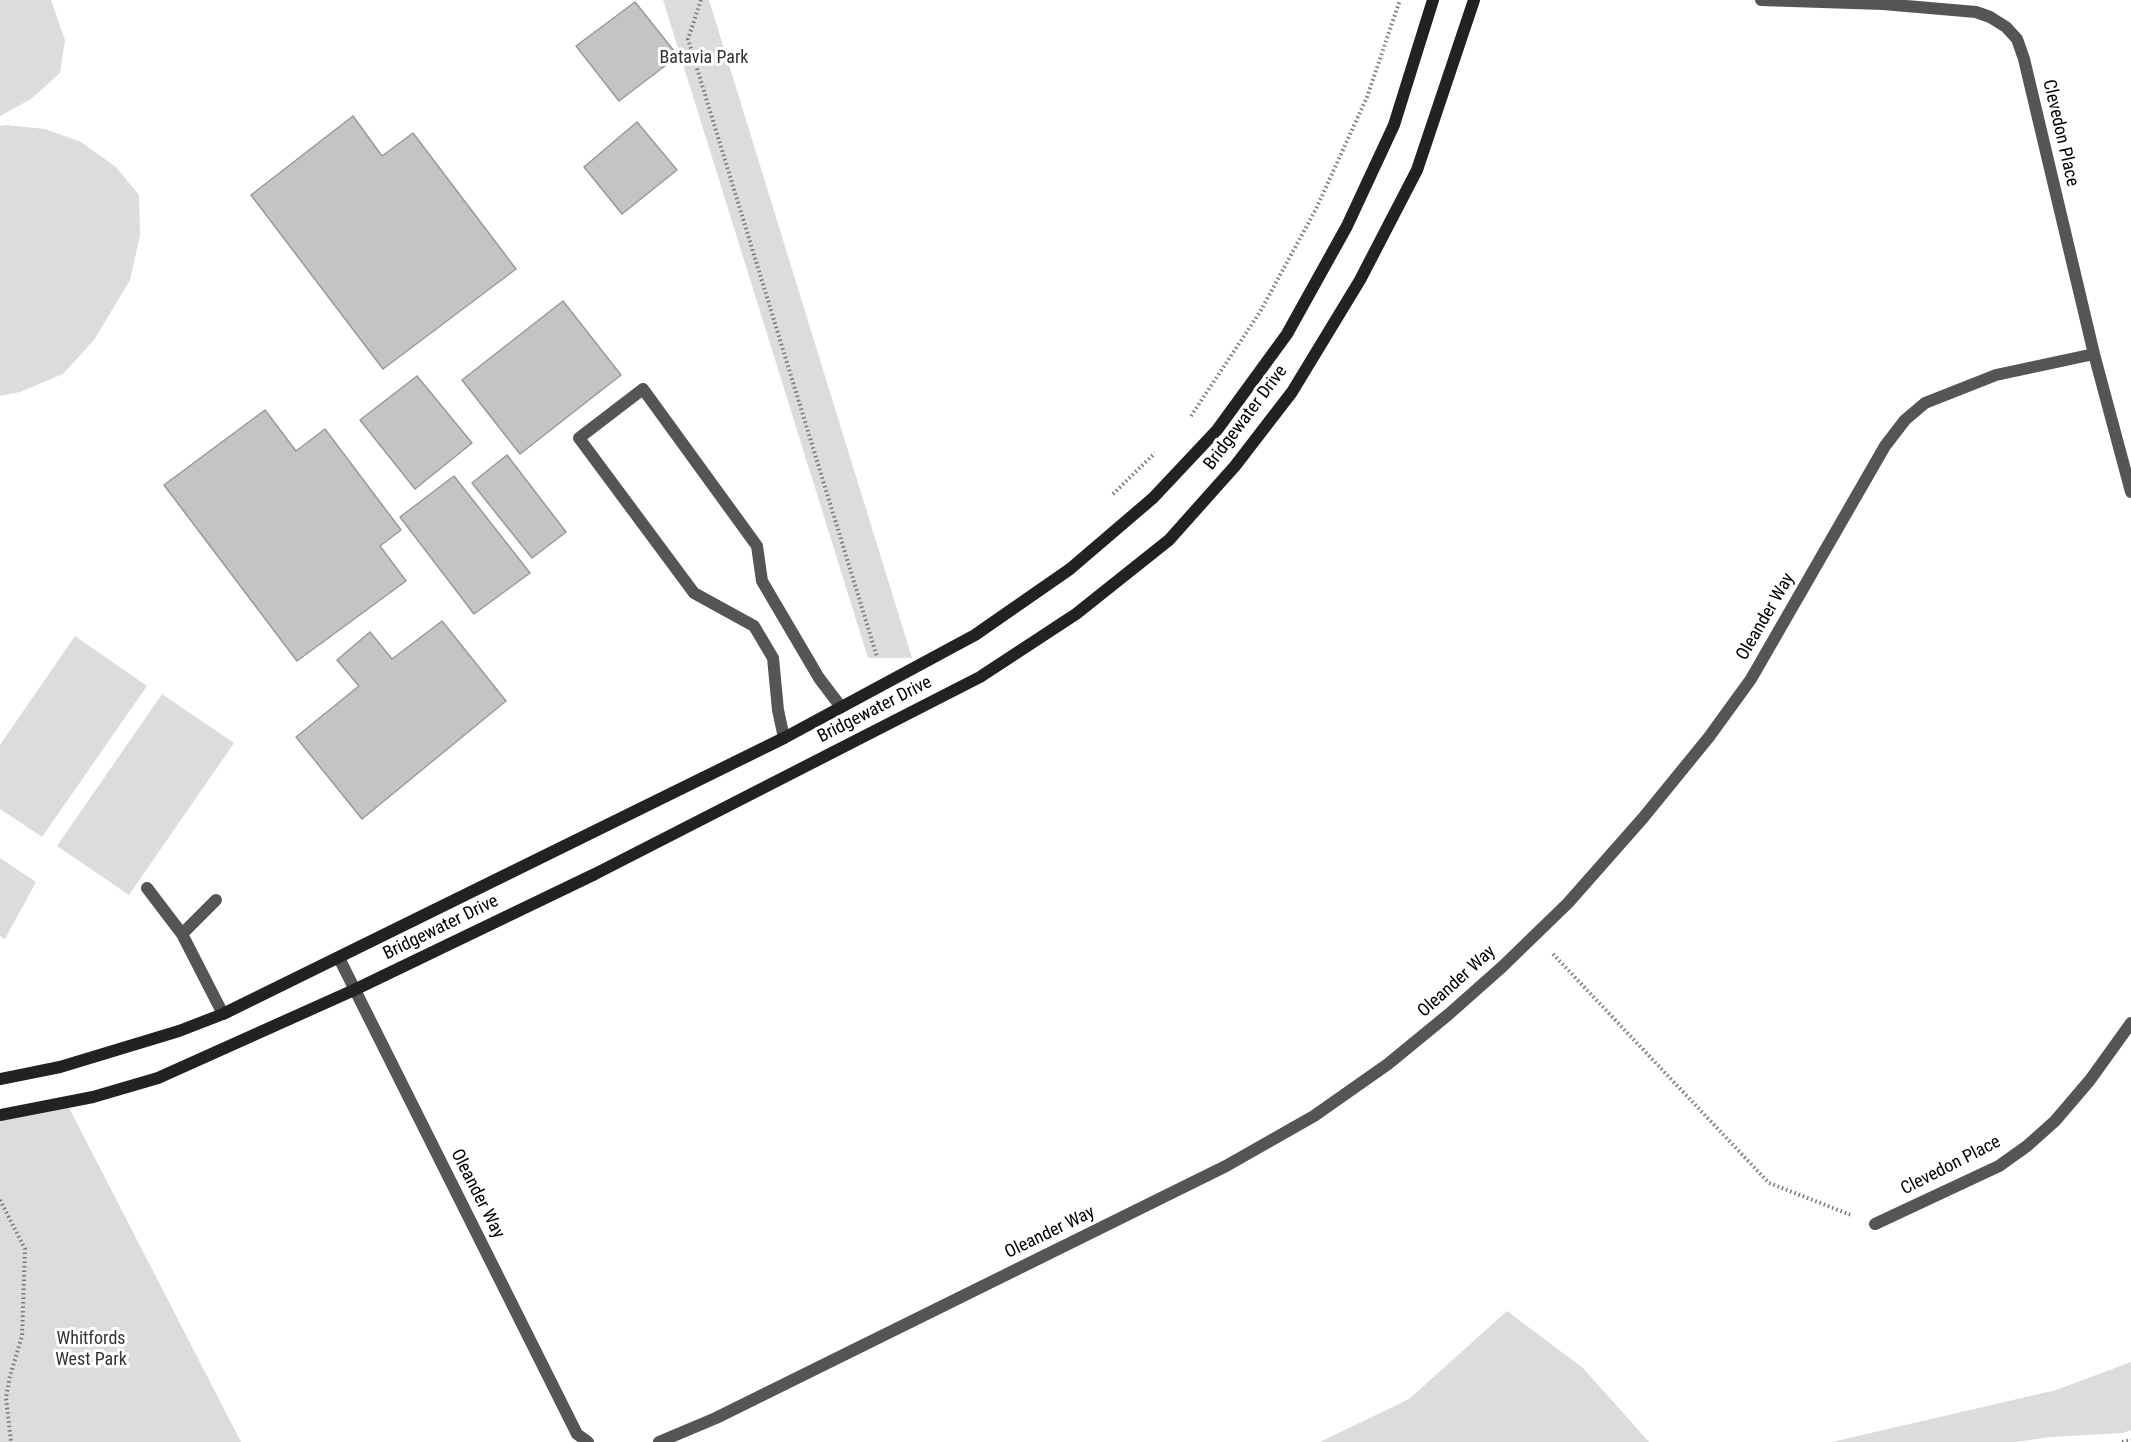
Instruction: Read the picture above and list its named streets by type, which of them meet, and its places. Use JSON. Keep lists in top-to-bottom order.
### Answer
{
  "streets": {
    "street": ["Clevedon Place", "Bridgewater Drive", "Oleander Way"]
  },
  "crossings": [
    ["Clevedon Place", "Oleander Way"],
    ["Bridgewater Drive", "Oleander Way"]
  ],
  "parks": ["Batavia Park", "Whitfords West Park"]
}
